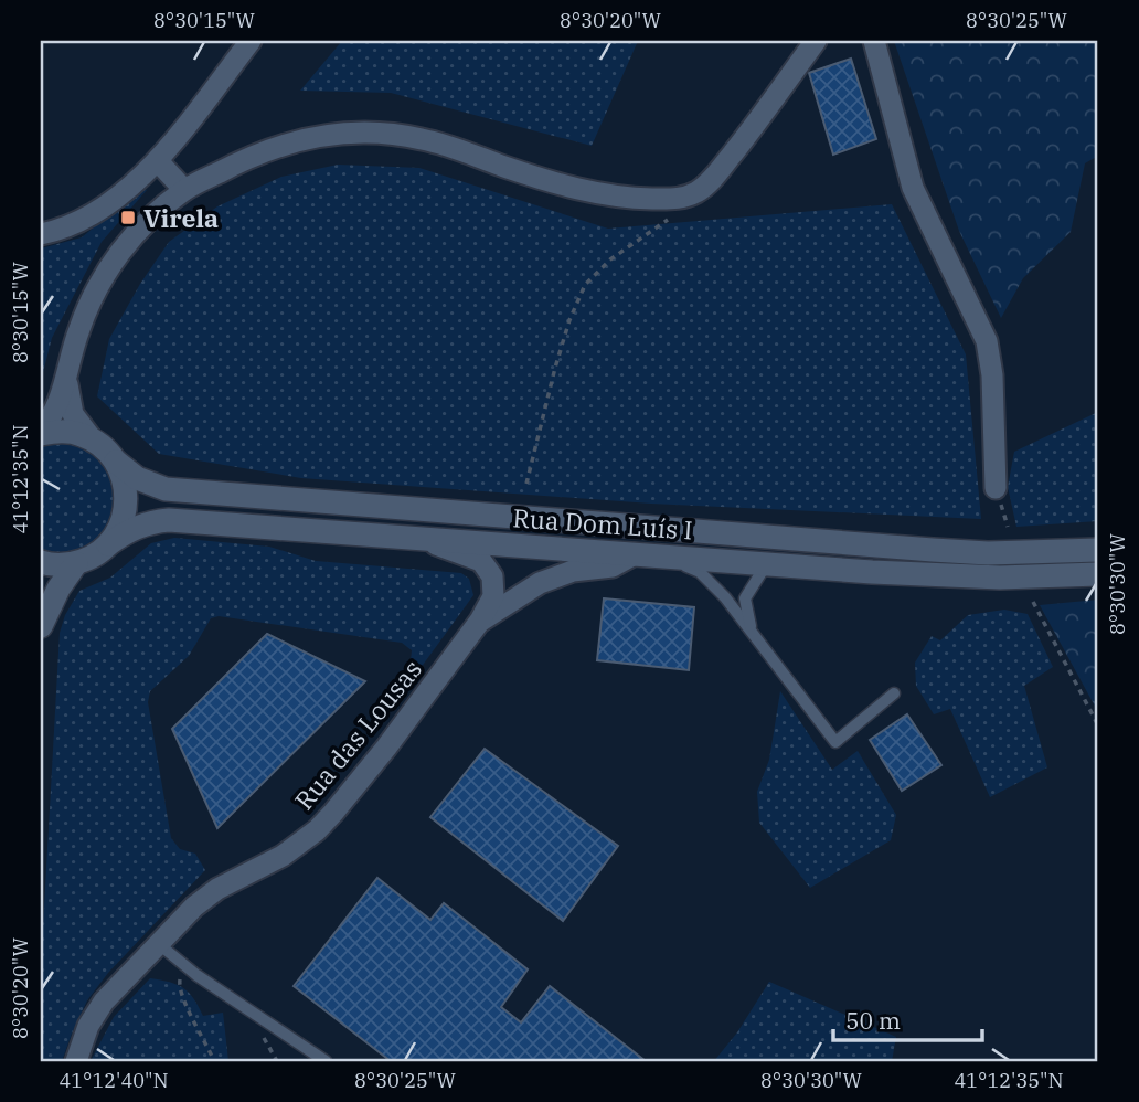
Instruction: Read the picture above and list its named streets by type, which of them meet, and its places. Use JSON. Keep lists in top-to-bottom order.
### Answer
{
  "streets": {
    "main road": ["Rua Dom Luís I"],
    "street": ["Rua das Lousas"]
  },
  "crossings": [
    ["Rua Dom Luís I", "Rua das Lousas"]
  ],
  "places": {
    "transit": ["Virela"]
  },
  "scale_bar": "50 m",
  "coordinates": [
    "8°30'15\"W",
    "8°30'20\"W",
    "8°30'25\"W",
    "41°12'35\"N",
    "8°30'30\"W",
    "41°12'40\"N"
  ]
}
